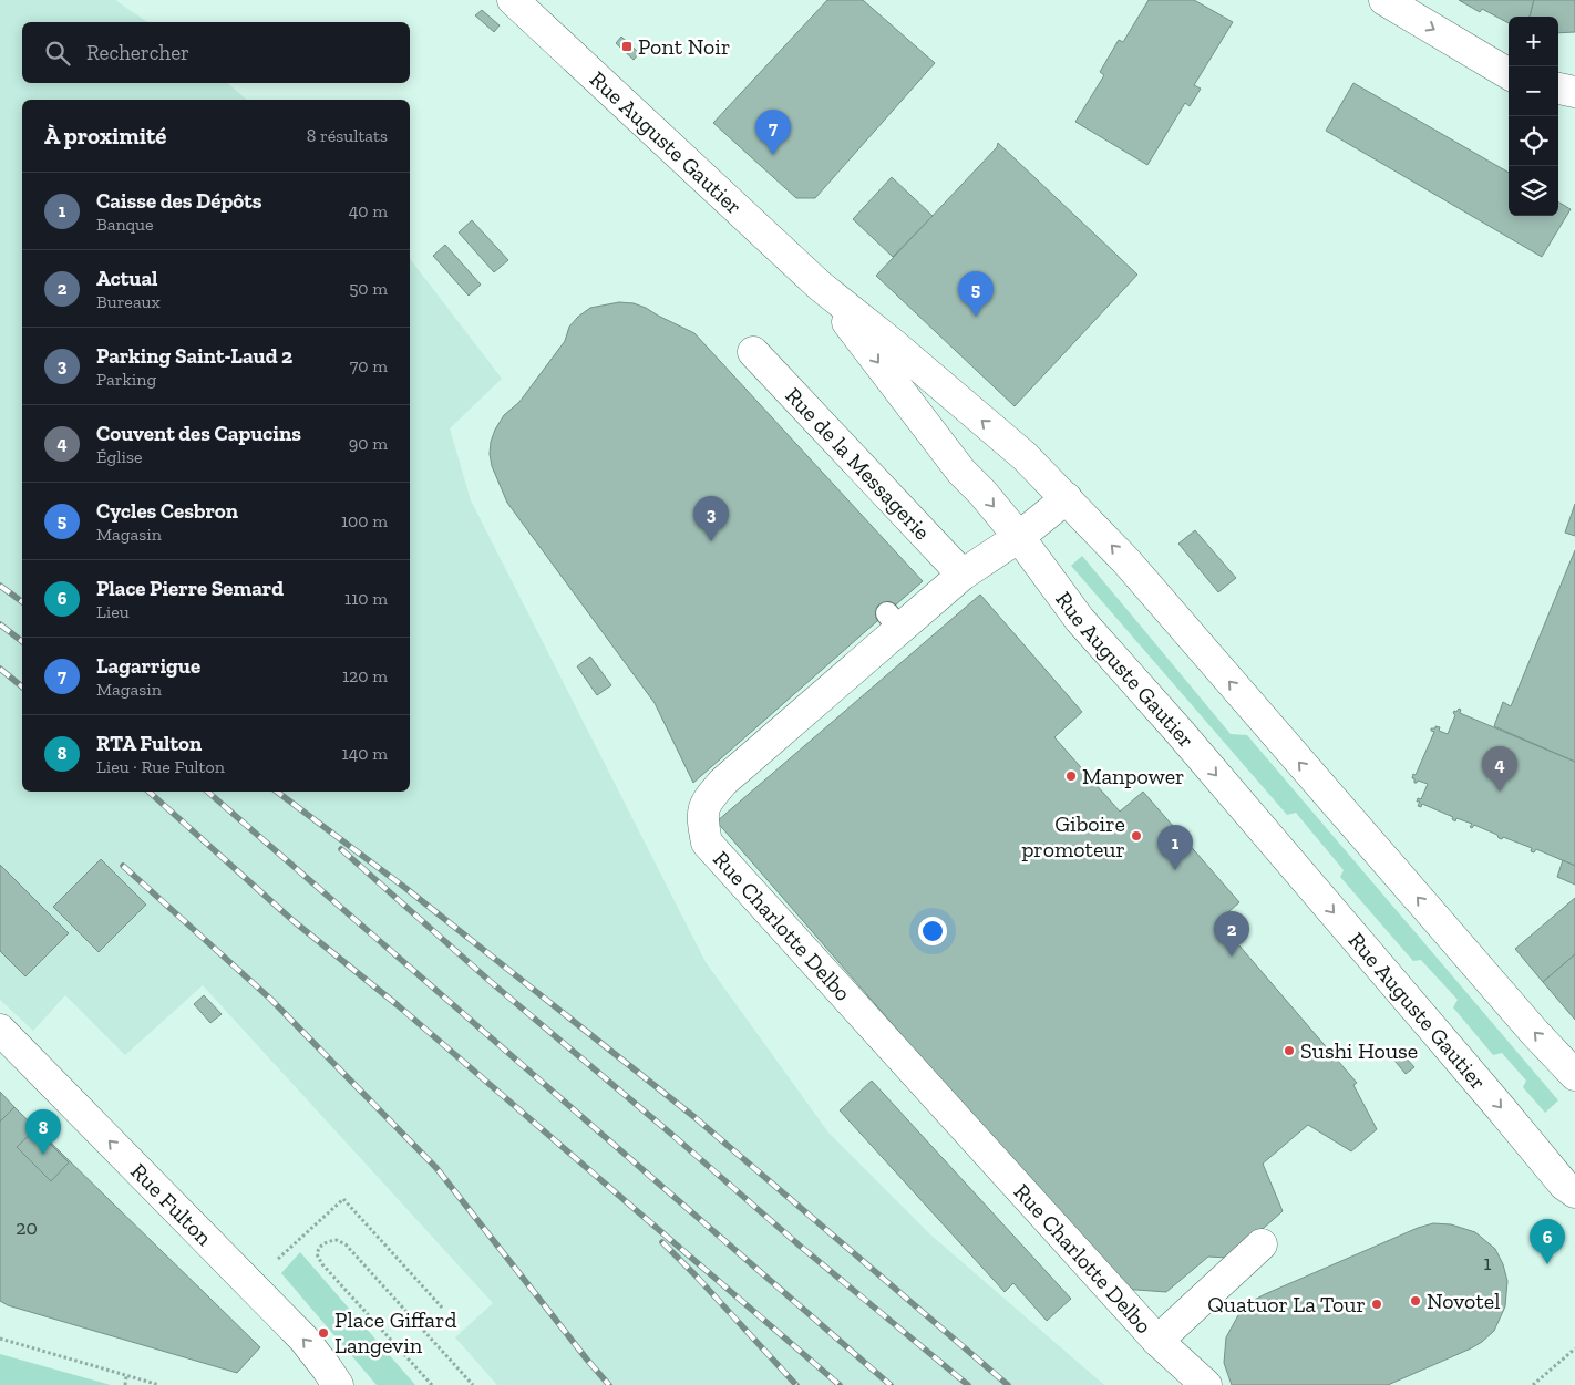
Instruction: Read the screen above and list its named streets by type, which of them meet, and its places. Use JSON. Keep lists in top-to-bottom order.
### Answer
{
  "streets": {
    "street": [
      "Rue Auguste Gautier",
      "Rue de la Messagerie",
      "Rue Charlotte Delbo",
      "Rue Fulton"
    ]
  },
  "crossings": [
    ["Rue Auguste Gautier", "Rue Charlotte Delbo"],
    ["Rue de la Messagerie", "Rue Charlotte Delbo"]
  ],
  "one_way": ["Rue Fulton"],
  "places": {
    "transit": ["Pont Noir"],
    "other": [
      "Manpower",
      "Giboire promoteur",
      "Sushi House",
      "Novotel",
      "Quatuor La Tour",
      "Place Giffard Langevin"
    ]
  },
  "house_numbers": ["20", "1"],
  "page": {
    "map_buttons": ["+", "−"],
    "search": "Rechercher",
    "heading": ["À proximité", "8 résultats"],
    "pins": [
      "7",
      "5",
      "3",
      "4",
      "1",
      "2",
      "8",
      "6"
    ],
    "list": [
      {
        "mark": "1",
        "name": "Caisse des Dépôts",
        "note": "Banque",
        "value": "40 m"
      },
      {
        "mark": "2",
        "name": "Actual",
        "note": "Bureaux",
        "value": "50 m"
      },
      {
        "mark": "3",
        "name": "Parking Saint-Laud 2",
        "note": "Parking",
        "value": "70 m"
      },
      {
        "mark": "4",
        "name": "Couvent des Capucins",
        "note": "Église",
        "value": "90 m"
      },
      {
        "mark": "5",
        "name": "Cycles Cesbron",
        "note": "Magasin",
        "value": "100 m"
      },
      {
        "mark": "6",
        "name": "Place Pierre Semard",
        "note": "Lieu",
        "value": "110 m"
      },
      {
        "mark": "7",
        "name": "Lagarrigue",
        "note": "Magasin",
        "value": "120 m"
      },
      {
        "mark": "8",
        "name": "RTA Fulton",
        "note": "Lieu · Rue Fulton",
        "value": "140 m"
      }
    ]
  }
}
